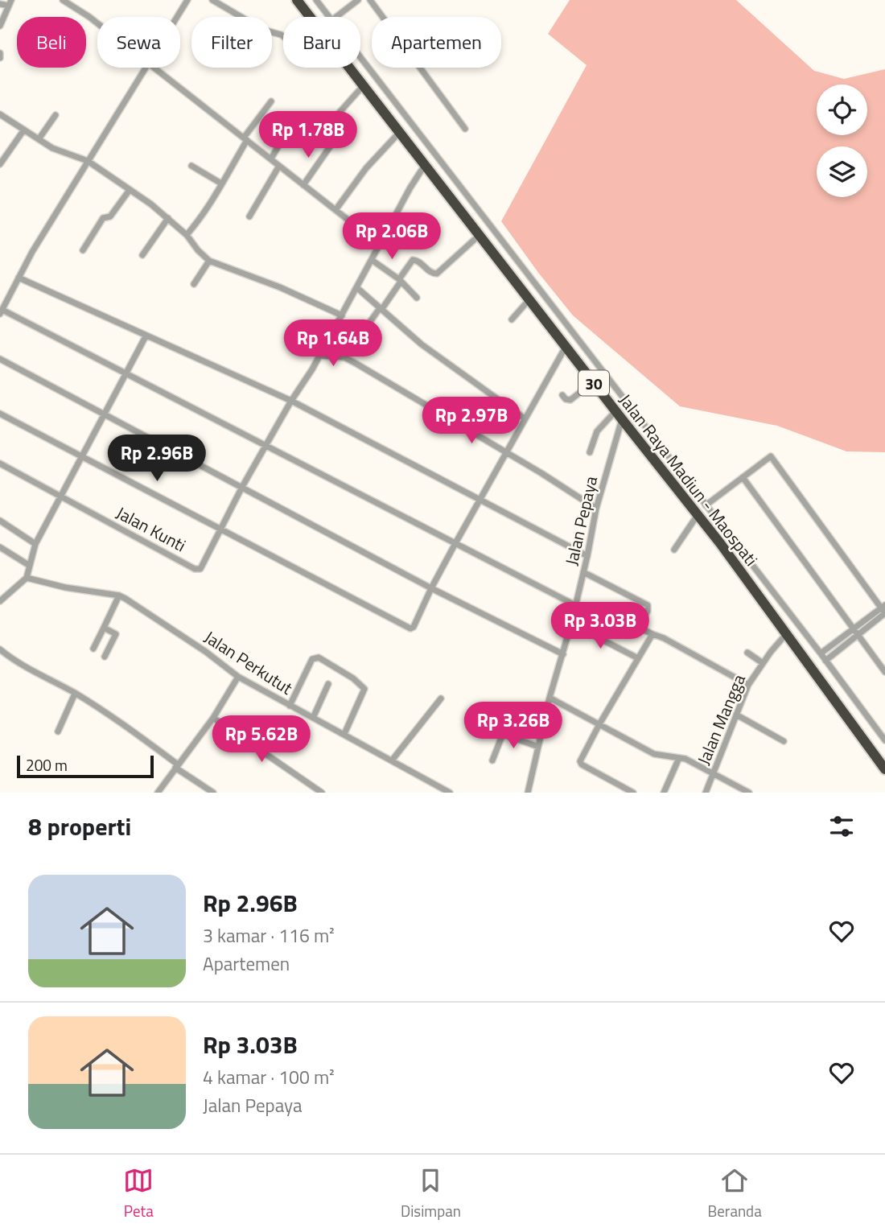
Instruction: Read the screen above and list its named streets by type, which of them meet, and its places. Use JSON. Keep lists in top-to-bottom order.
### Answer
{
  "streets": {
    "highway": ["30", "Jalan Raya Madiun - Maospati"],
    "street": [
      "Jalan Pepaya",
      "Jalan Kunti",
      "Jalan Perkutut",
      "Jalan Mangga"
    ]
  },
  "crossings": [
    ["Jalan Raya Madiun - Maospati", "Jalan Pepaya"],
    ["Jalan Raya Madiun - Maospati", "Jalan Mangga"]
  ],
  "scale_bar": "200 m",
  "page": {
    "chip": [
      "Beli",
      "Sewa",
      "Filter",
      "Baru",
      "Apartemen"
    ],
    "price": [
      "Rp 1.78B",
      "Rp 2.06B",
      "Rp 1.64B",
      "Rp 2.97B",
      "Rp 2.96B",
      "Rp 3.03B",
      "Rp 3.26B",
      "Rp 5.62B"
    ],
    "scale": "200 m",
    "heading": "8 properti",
    "list": [
      {
        "name": "Rp 2.96B",
        "note": "3 kamar · 116 m² · Apartemen"
      },
      {
        "name": "Rp 3.03B",
        "note": "4 kamar · 100 m² · Jalan Pepaya"
      }
    ],
    "tabs": ["Peta", "Disimpan", "Beranda"]
  }
}
